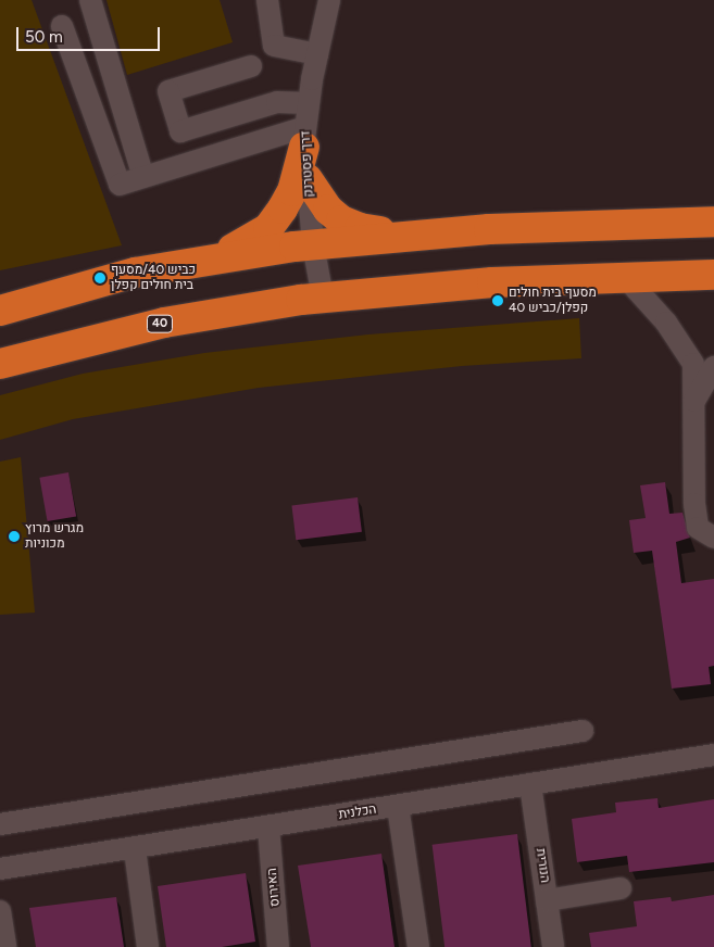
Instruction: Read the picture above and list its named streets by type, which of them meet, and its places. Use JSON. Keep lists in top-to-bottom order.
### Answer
{
  "streets": {
    "highway": ["40"],
    "street": [
      "דרך פסטרנק",
      "הכלנית",
      "הנורית",
      "האירוס"
    ]
  },
  "crossings": [
    ["דרך פסטרנק", "40"],
    ["הכלנית", "הנורית"],
    ["הכלנית", "האירוס"]
  ],
  "places": ["כביש 40/מסעף בית חולים קפלן", "מסעף בית חולים קפלן/כביש 40", "מגרש מרוץ מכוניות"],
  "scale_bar": "50 m"
}
